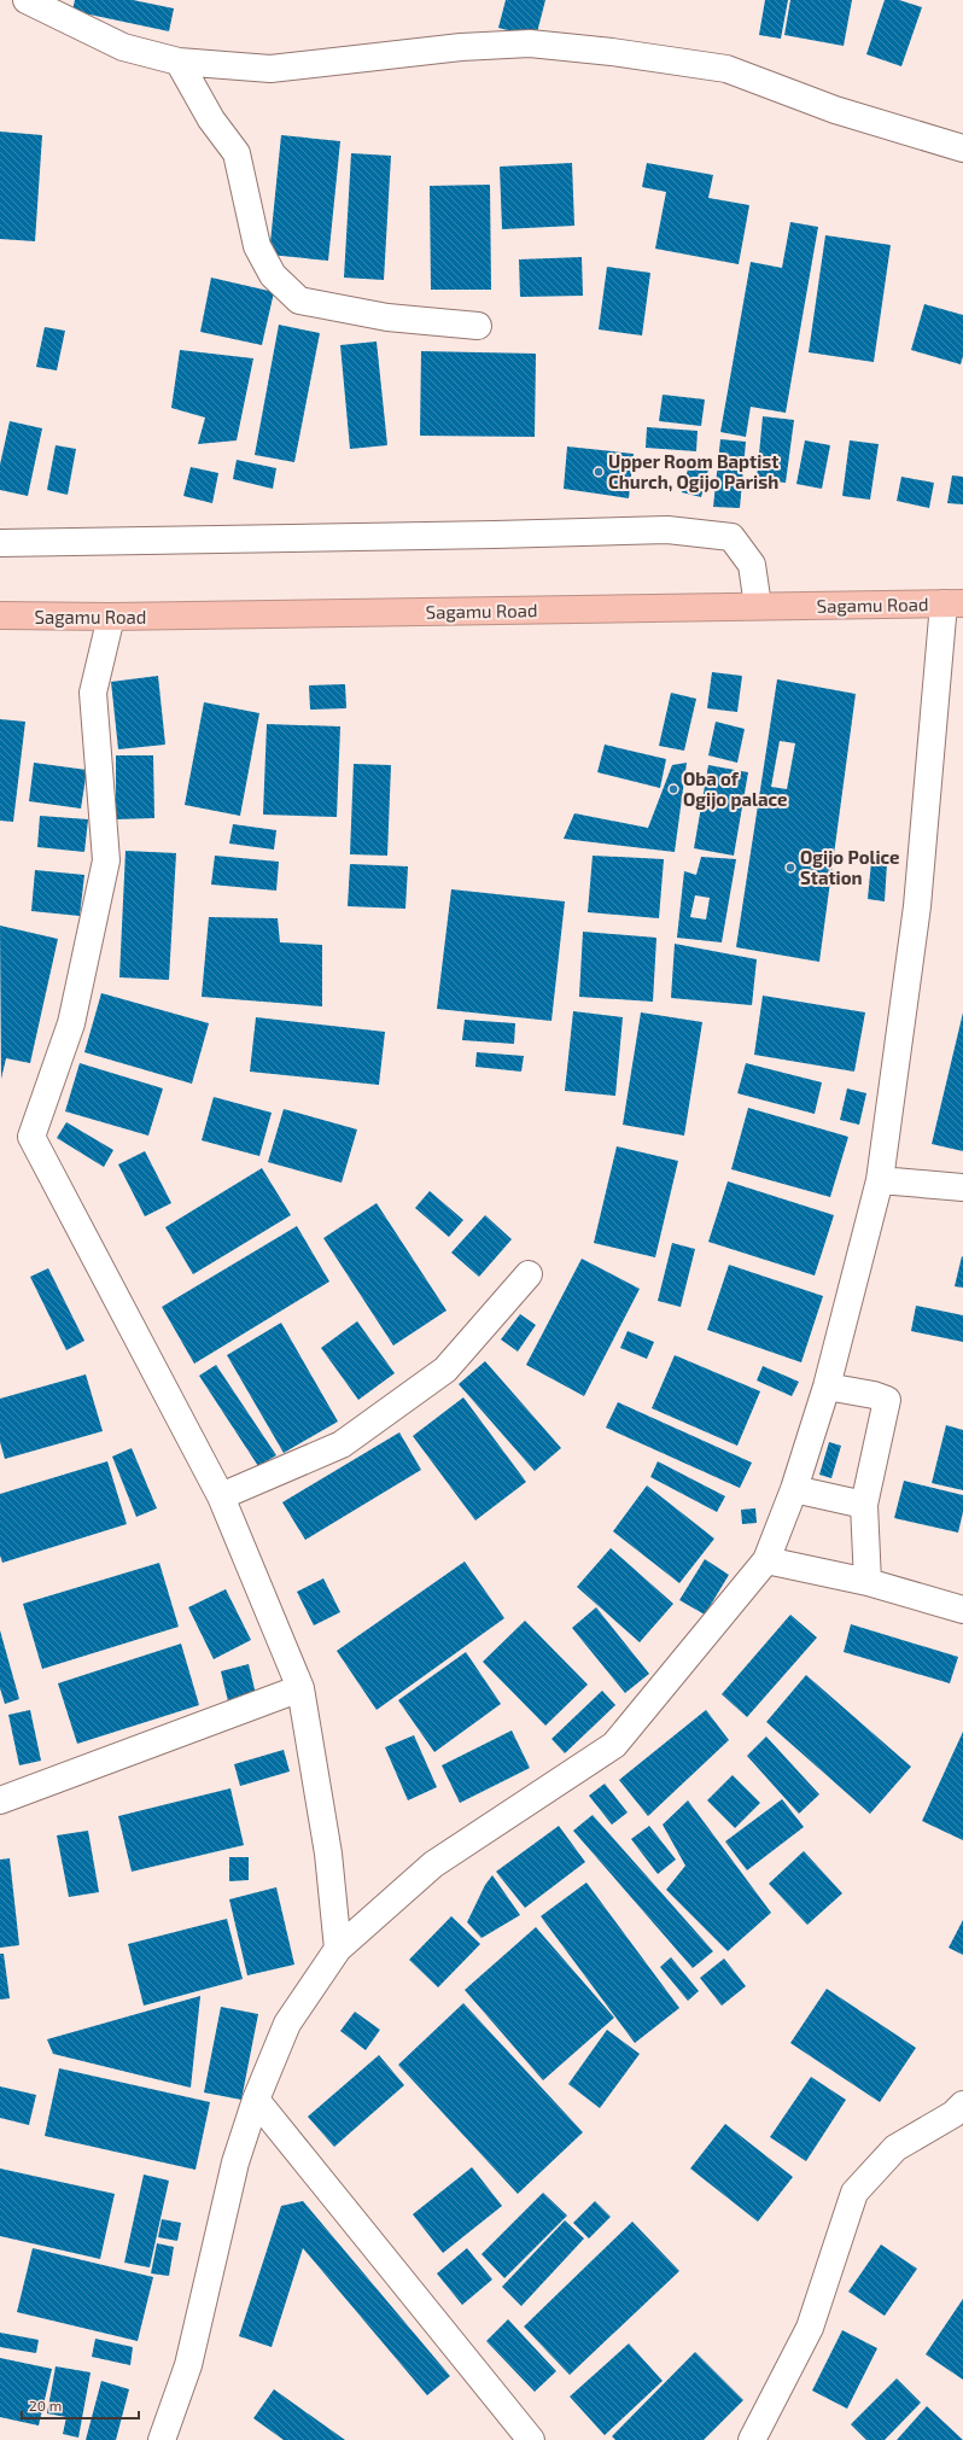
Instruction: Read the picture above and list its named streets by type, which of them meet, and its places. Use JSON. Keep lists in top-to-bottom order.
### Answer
{
  "streets": {
    "highway": ["Sagamu Road"]
  },
  "places": ["Upper Room Baptist Church, Ogijo Parish", "Oba of Ogijo palace", "Ogijo Police Station"],
  "scale_bar": "20 m"
}
